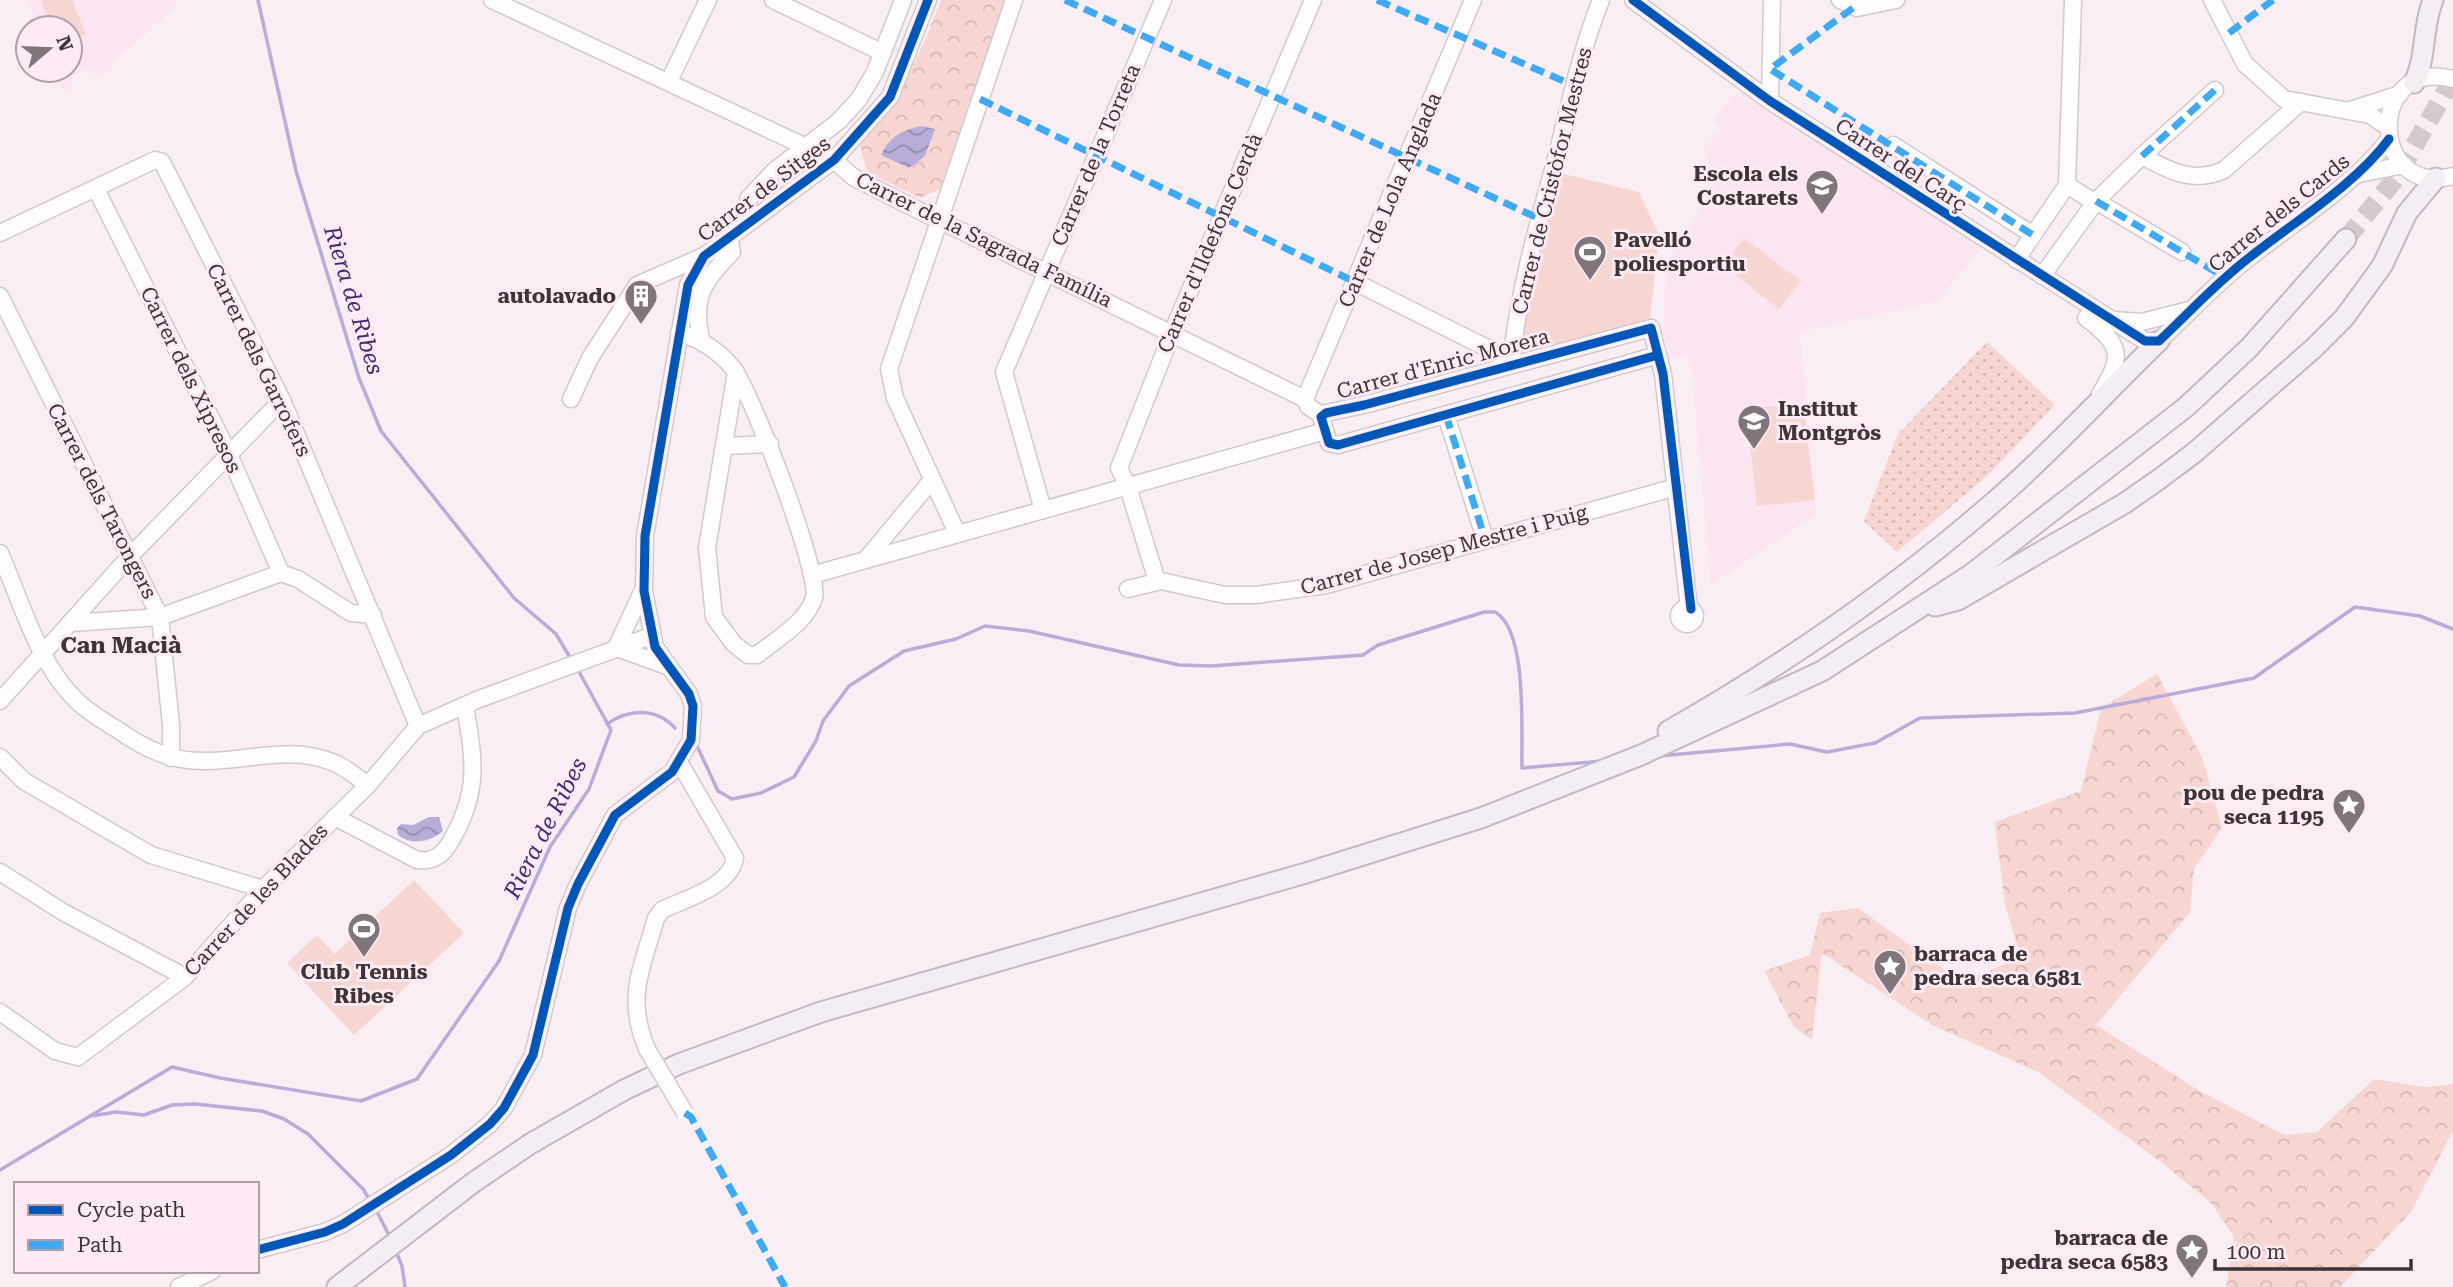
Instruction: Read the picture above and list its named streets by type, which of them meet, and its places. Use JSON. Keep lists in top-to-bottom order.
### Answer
{
  "streets": {
    "street": [
      "Carrer de la Torreta",
      "Carrer del Carç",
      "Carrer de Cristòfor Mestres",
      "Carrer de Sitges",
      "Carrer de Lola Anglada",
      "Carrer dels Cards",
      "Carrer de la Sagrada Família",
      "Carrer d'Ildefons Cerdà",
      "Carrer dels Garrofers",
      "Carrer d'Enric Morera",
      "Carrer dels Xipresos",
      "Carrer dels Tarongers",
      "Carrer de Josep Mestre i Puig",
      "Carrer de les Blades"
    ]
  },
  "crossings": [
    ["Carrer de la Torreta", "Carrer de la Sagrada Família"],
    ["Carrer de la Torreta", "Carrer d'Enric Morera"],
    ["Carrer del Carç", "Carrer dels Cards"],
    ["Carrer de Cristòfor Mestres", "Carrer d'Enric Morera"],
    ["Carrer de Sitges", "Carrer de la Sagrada Família"],
    ["Carrer de Lola Anglada", "Carrer de la Sagrada Família"],
    ["Carrer de la Sagrada Família", "Carrer d'Ildefons Cerdà"],
    ["Carrer de la Sagrada Família", "Carrer d'Enric Morera"],
    ["Carrer d'Ildefons Cerdà", "Carrer d'Enric Morera"],
    ["Carrer d'Ildefons Cerdà", "Carrer de Josep Mestre i Puig"],
    ["Carrer dels Garrofers", "Carrer dels Xipresos"],
    ["Carrer dels Garrofers", "Carrer de les Blades"]
  ],
  "districts": ["Can Macià"],
  "water": ["Riera de Ribes"],
  "places": {
    "school or university": ["Escola els Costarets", "Institut Montgròs"],
    "sports": ["Pavelló poliesportiu", "Club Tennis Ribes"],
    "building": ["autolavado"],
    "place": ["pou de pedra seca 1195", "barraca de pedra seca 6581", "barraca de pedra seca 6583"]
  },
  "legend": ["Cycle path", "Path"],
  "scale_bar": "100 m",
  "north": "right"
}
